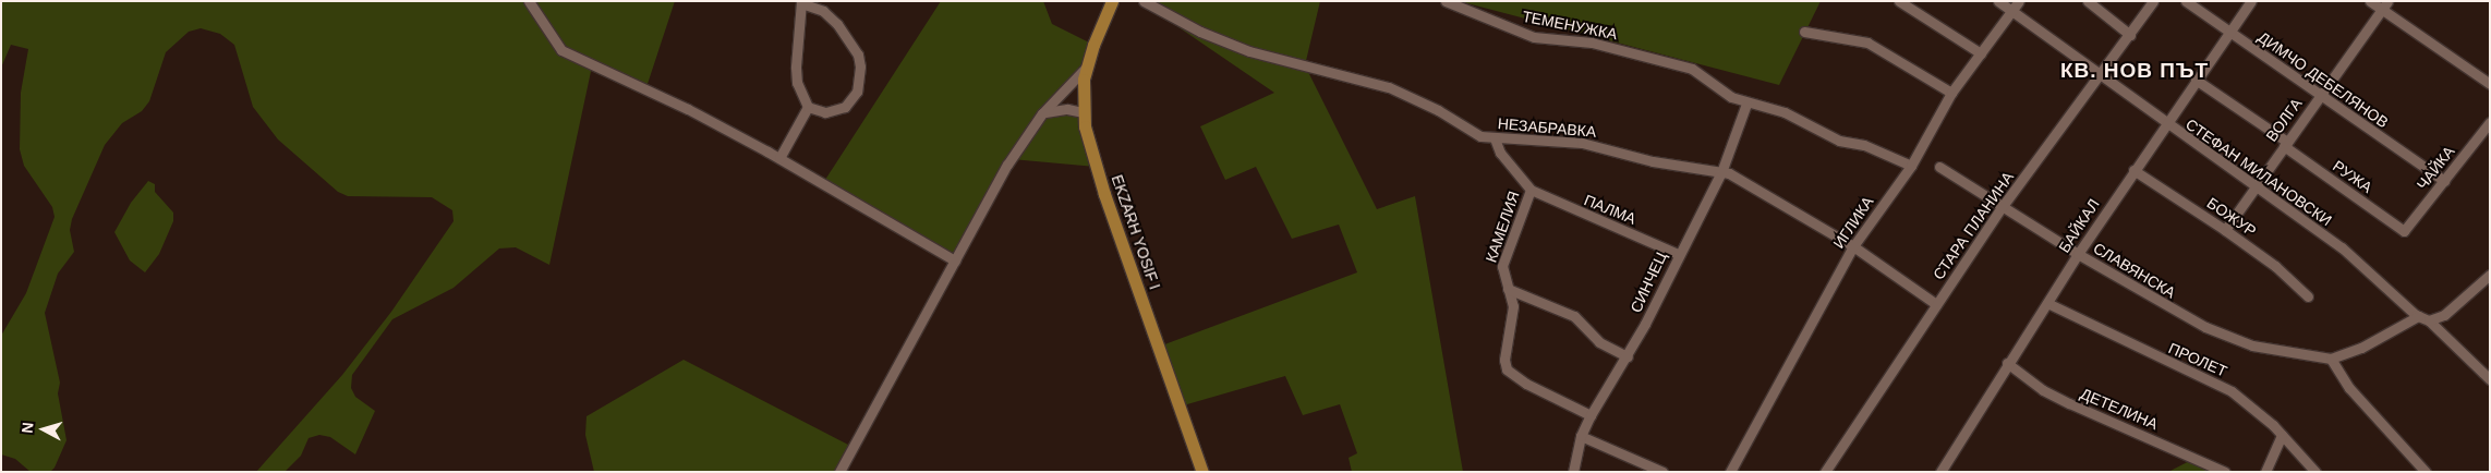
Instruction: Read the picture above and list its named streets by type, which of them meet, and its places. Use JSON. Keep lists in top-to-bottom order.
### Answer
{
  "streets": {
    "main road": ["EKZARH YOSIF I"],
    "street": [
      "ТЕМЕНУЖКА",
      "ДИМЧО ДЕБЕЛЯНОВ",
      "ВОЛГА",
      "НЕЗАБРАВКА",
      "ЧАЙКА",
      "СТЕФАН МИЛАНОВСКИ",
      "РУЖА",
      "ПАЛМА",
      "БОЖУР",
      "ИГЛИКА",
      "СТАРА ПЛАНИНА",
      "БАЙКАЛ",
      "КАМЕЛИЯ",
      "СЛАВЯНСКА",
      "СИНЧЕЦ",
      "ПРОЛЕТ",
      "ДЕТЕЛИНА"
    ]
  },
  "crossings": [
    ["ТЕМЕНУЖКА", "СИНЧЕЦ"],
    ["ДИМЧО ДЕБЕЛЯНОВ", "ВОЛГА"],
    ["ДИМЧО ДЕБЕЛЯНОВ", "ЧАЙКА"],
    ["ДИМЧО ДЕБЕЛЯНОВ", "БАЙКАЛ"],
    ["ВОЛГА", "СТЕФАН МИЛАНОВСКИ"],
    ["ВОЛГА", "РУЖА"],
    ["ВОЛГА", "БОЖУР"],
    ["НЕЗАБРАВКА", "ИГЛИКА"],
    ["НЕЗАБРАВКА", "СТАРА ПЛАНИНА"],
    ["НЕЗАБРАВКА", "КАМЕЛИЯ"],
    ["НЕЗАБРАВКА", "СИНЧЕЦ"],
    ["ЧАЙКА", "РУЖА"],
    ["СТЕФАН МИЛАНОВСКИ", "ИГЛИКА"],
    ["СТЕФАН МИЛАНОВСКИ", "СТАРА ПЛАНИНА"],
    ["СТЕФАН МИЛАНОВСКИ", "БАЙКАЛ"],
    ["РУЖА", "БАЙКАЛ"],
    ["ПАЛМА", "КАМЕЛИЯ"],
    ["ПАЛМА", "СИНЧЕЦ"],
    ["БОЖУР", "БАЙКАЛ"],
    ["СТАРА ПЛАНИНА", "СЛАВЯНСКА"],
    ["БАЙКАЛ", "СЛАВЯНСКА"],
    ["БАЙКАЛ", "ПРОЛЕТ"],
    ["БАЙКАЛ", "ДЕТЕЛИНА"],
    ["КАМЕЛИЯ", "СИНЧЕЦ"]
  ],
  "districts": ["КВ. НОВ ПЪТ"],
  "north": "left"
}
